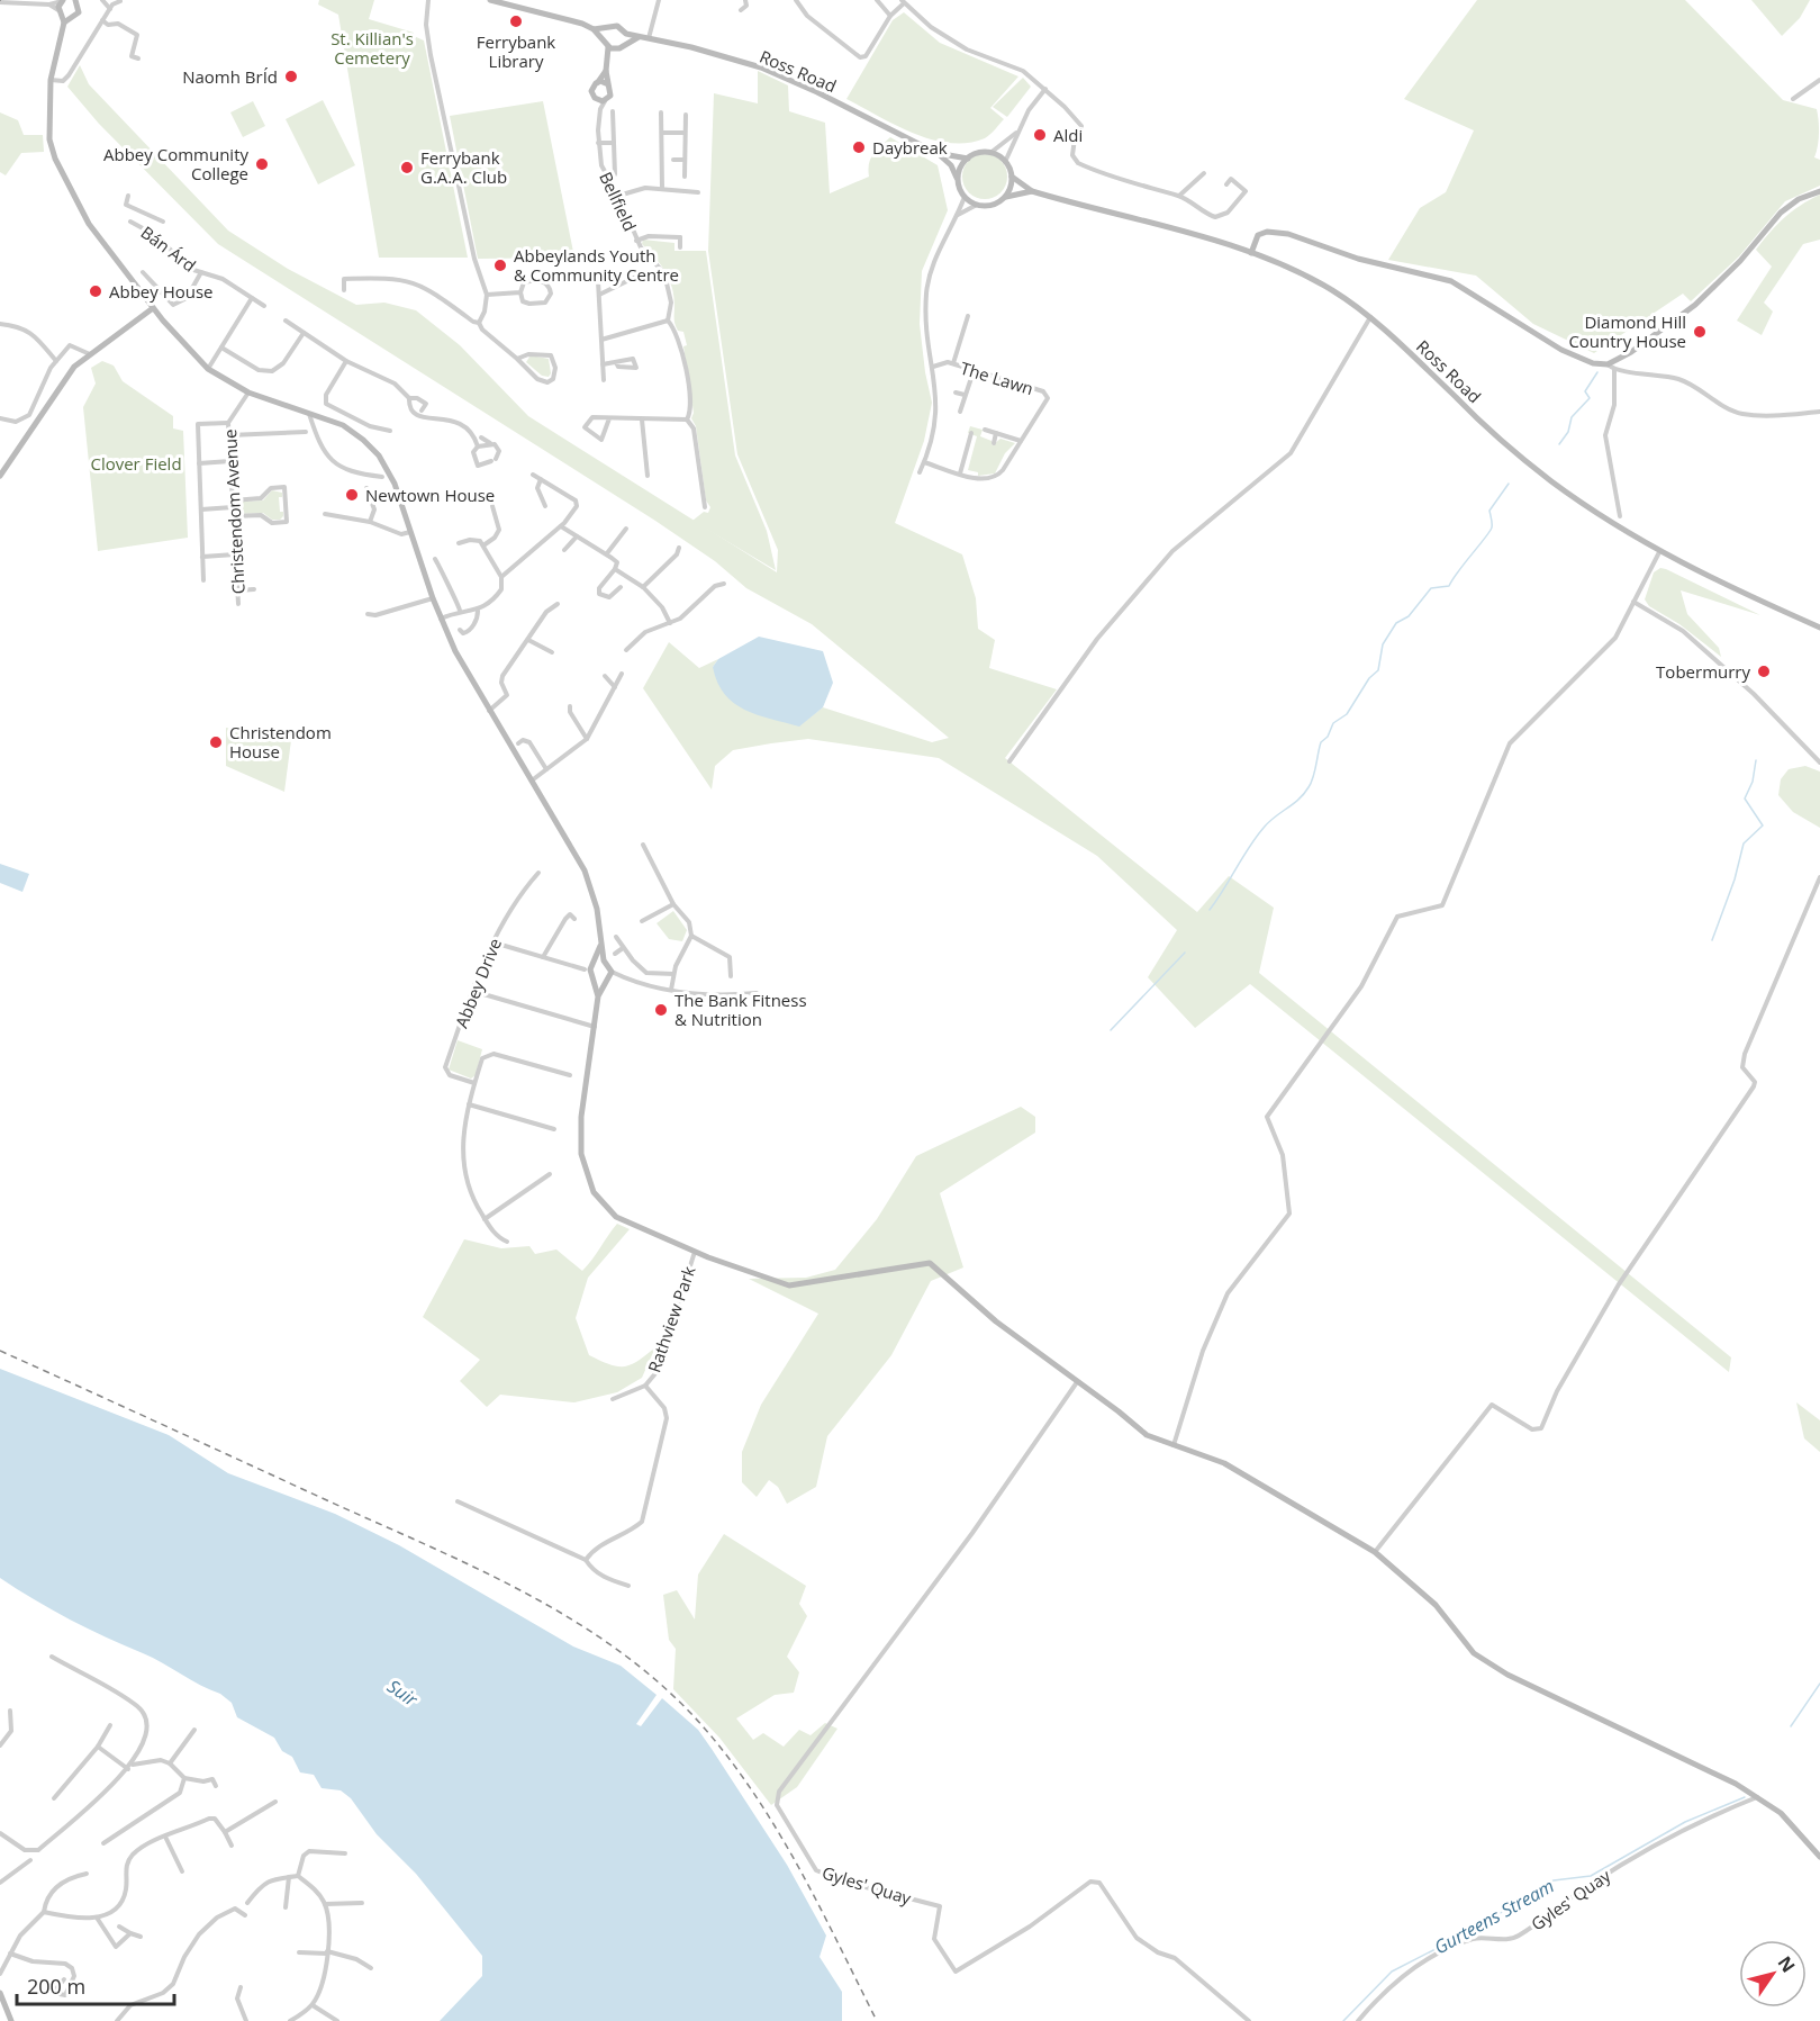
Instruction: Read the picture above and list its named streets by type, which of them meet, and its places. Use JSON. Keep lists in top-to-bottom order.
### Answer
{
  "streets": {
    "street": [
      "Ross Road",
      "Bellfield",
      "Bán Árd",
      "The Lawn",
      "Christendom Avenue",
      "Abbey Drive",
      "Rathview Park",
      "Gyles' Quay"
    ]
  },
  "water": ["Suir", "Gurteens Stream"],
  "parks": ["St. Killian's Cemetery", "Clover Field"],
  "places": [
    "Ferrybank Library",
    "Naomh BrÍd",
    "Aldi",
    "Daybreak",
    "Abbey Community College",
    "Ferrybank G.A.A. Club",
    "Abbeylands Youth & Community Centre",
    "Abbey House",
    "Diamond Hill Country House",
    "Newtown House",
    "Tobermurry",
    "Christendom House",
    "The Bank Fitness & Nutrition"
  ],
  "scale_bar": "200 m",
  "north": "top right"
}
